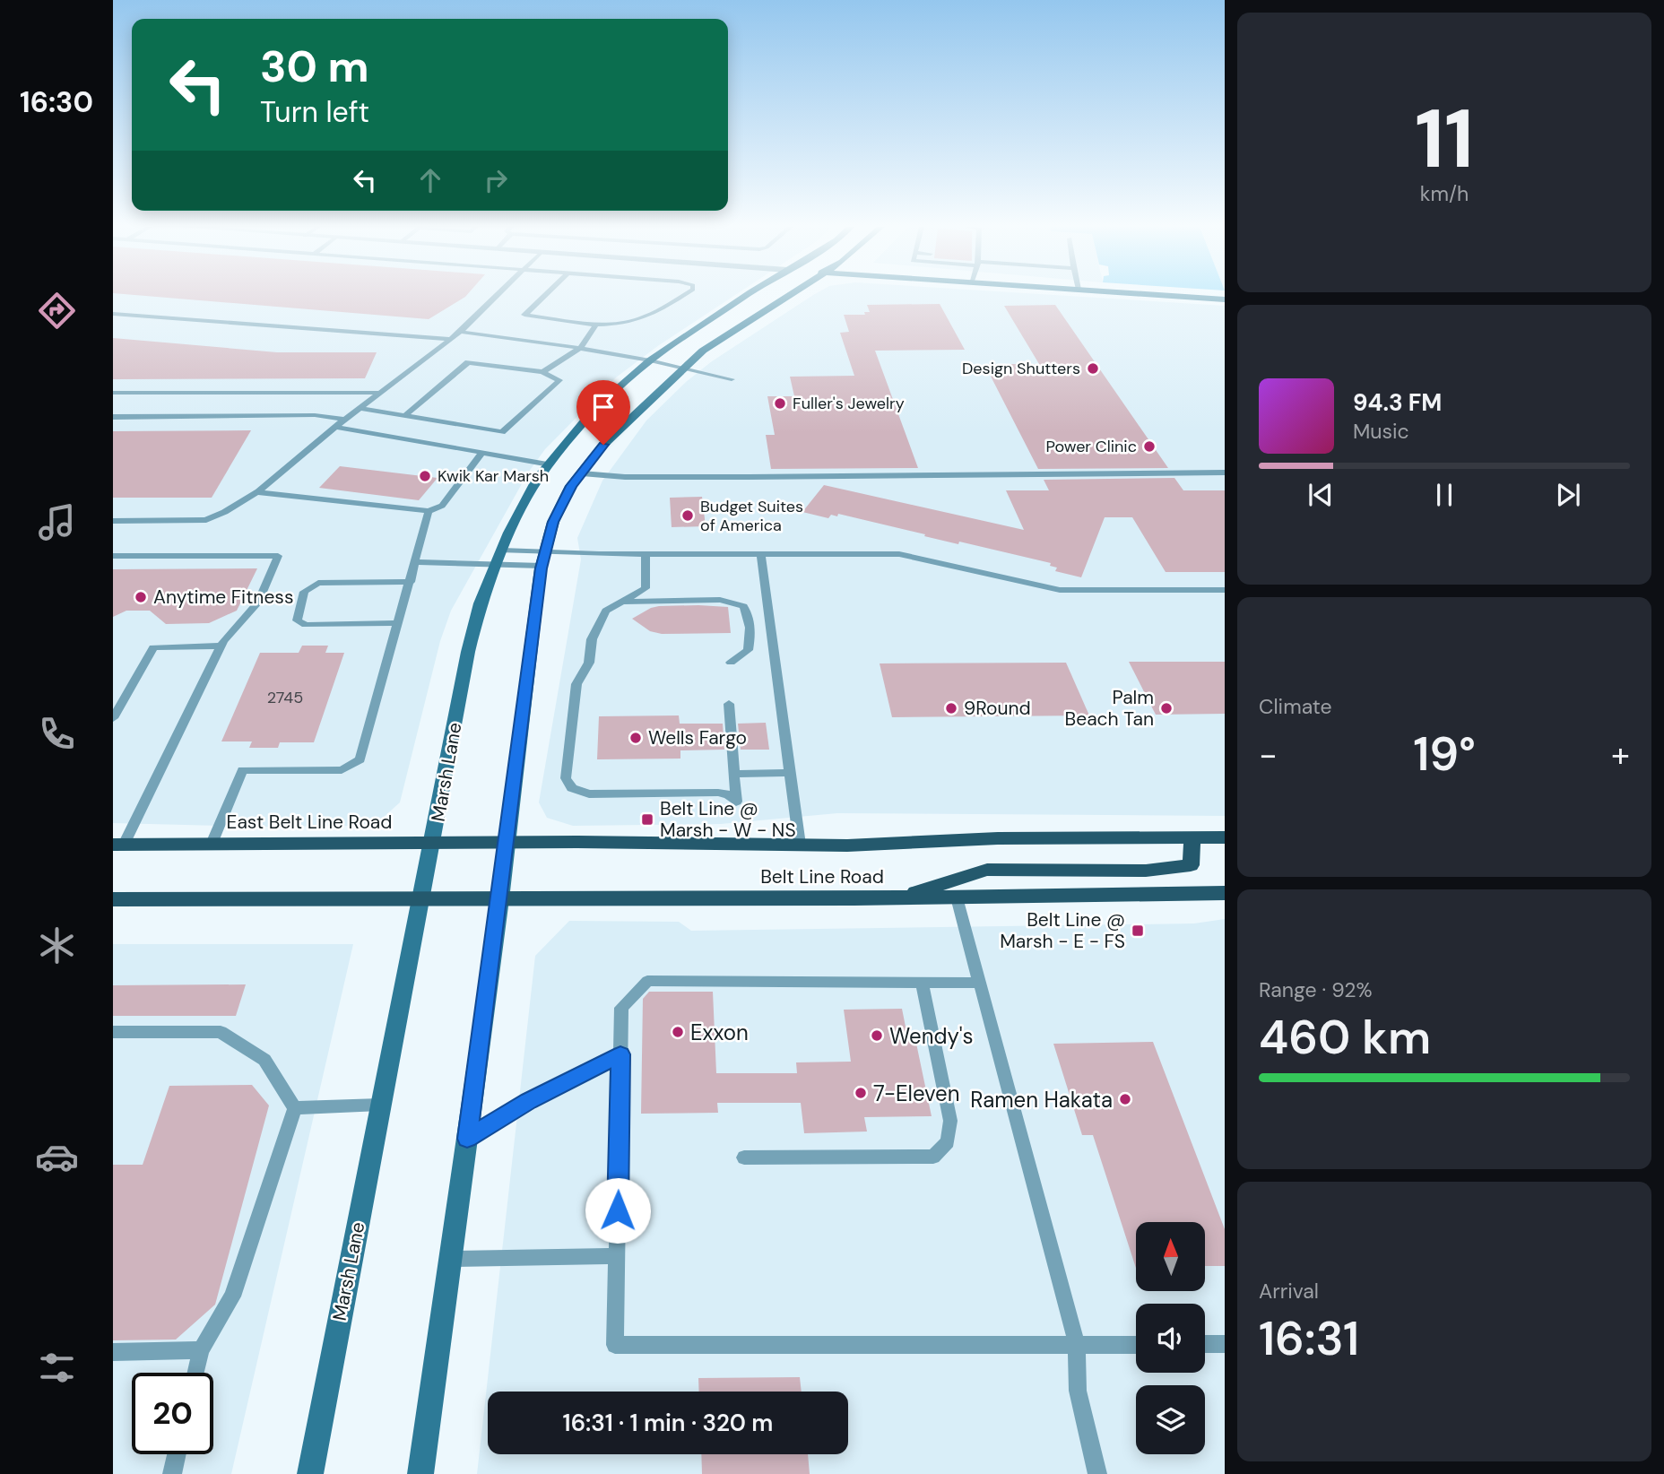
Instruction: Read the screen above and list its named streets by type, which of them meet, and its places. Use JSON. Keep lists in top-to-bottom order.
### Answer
{
  "streets": {
    "main road": ["Marsh Lane", "East Belt Line Road", "Belt Line Road"]
  },
  "crossings": [
    ["Marsh Lane", "East Belt Line Road"],
    ["Marsh Lane", "Belt Line Road"],
    ["East Belt Line Road", "Belt Line Road"]
  ],
  "places": {
    "other": [
      "Design Shutters",
      "Fuller's Jewelry",
      "Power Clinic",
      "Kwik Kar Marsh",
      "Budget Suites of America",
      "Anytime Fitness",
      "9Round",
      "Palm Beach Tan",
      "Wells Fargo",
      "Exxon",
      "Wendy's",
      "7-Eleven",
      "Ramen Hakata"
    ],
    "transit": ["Belt Line @ Marsh - W - NS", "Belt Line @ Marsh - E - FS"]
  },
  "house_numbers": ["2745"],
  "north": "top",
  "page": {
    "tabs": "16:30",
    "tile": [
      ["11", "km/h"],
      "Climate",
      ["Range · 92%", "460 km"],
      ["Arrival", "16:31"]
    ],
    "turn": ["30 m", "Turn left"],
    "song": ["94.3 FM", "Music"],
    "heat": ["−", "19°", "+"],
    "limit": "20",
    "trip": "16:31 · 1 min · 320 m"
  }
}
